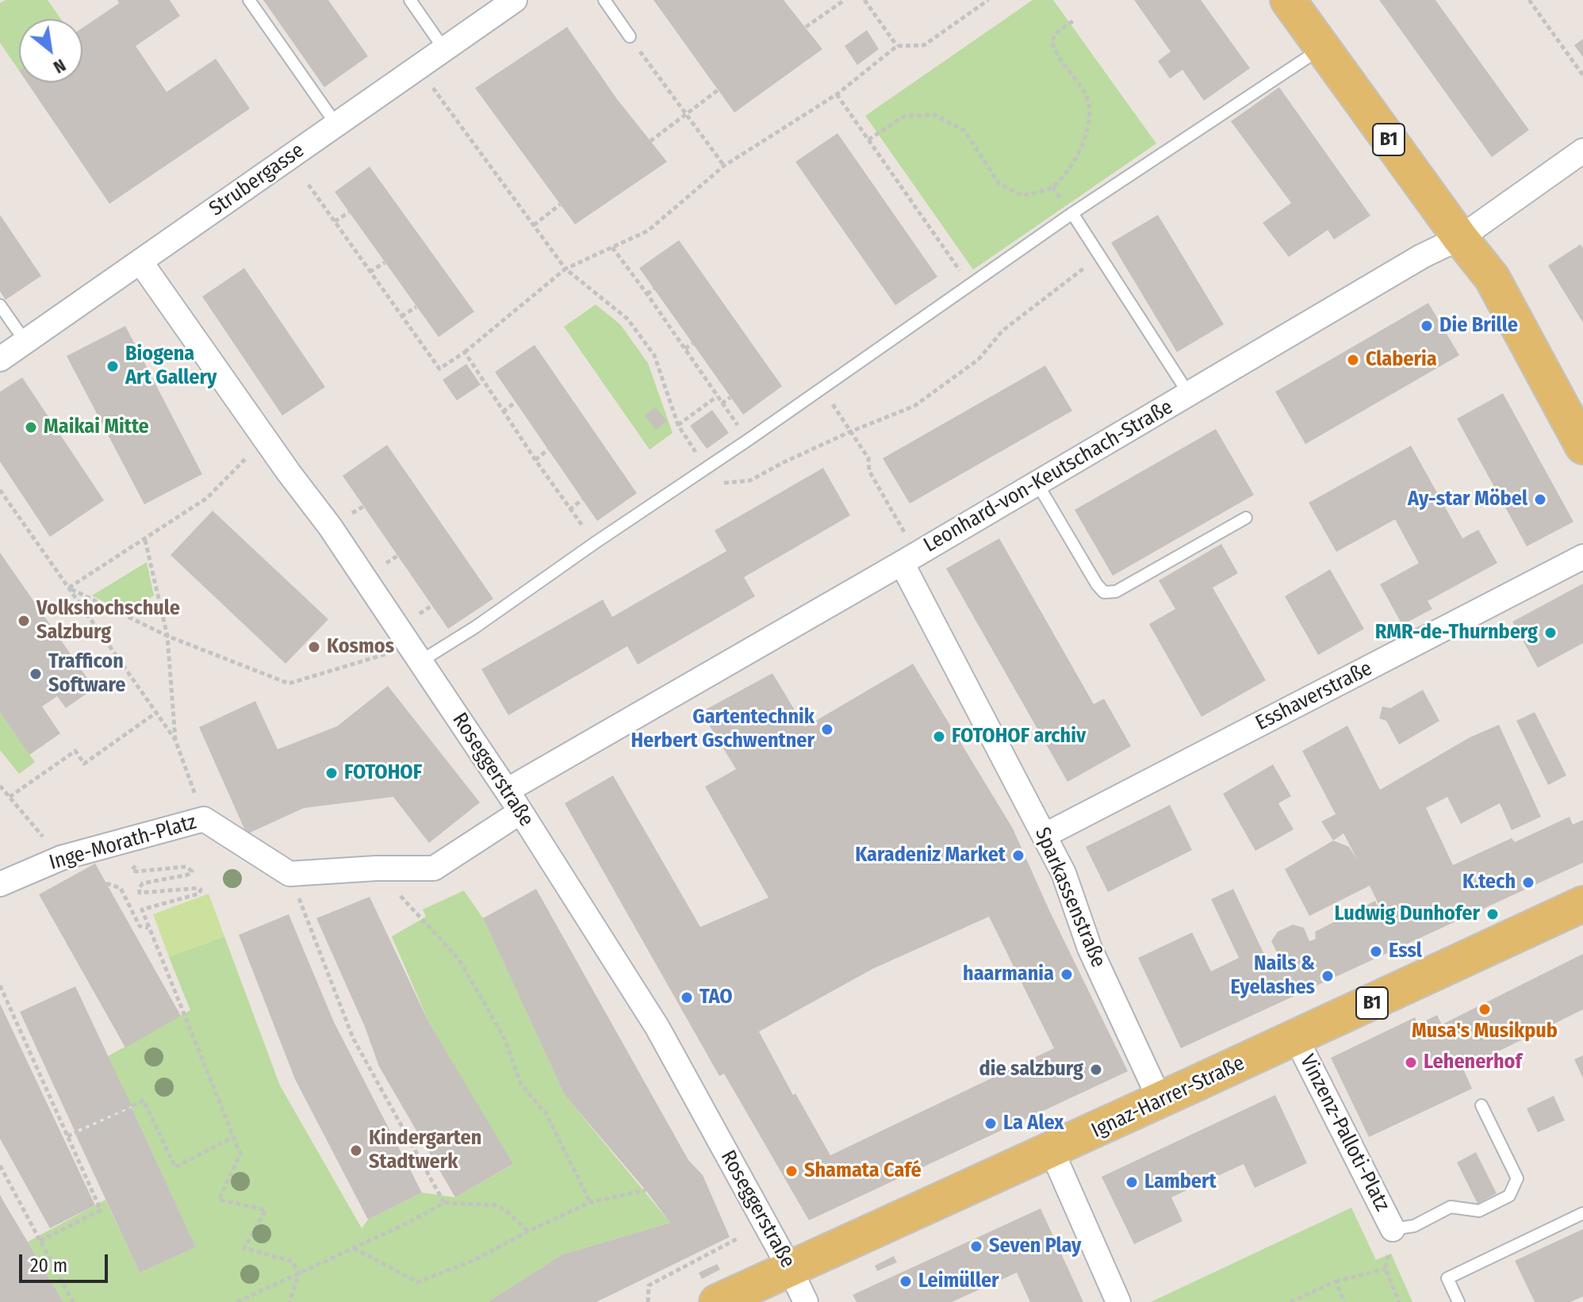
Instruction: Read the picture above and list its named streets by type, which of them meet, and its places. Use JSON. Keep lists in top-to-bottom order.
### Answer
{
  "streets": {
    "main road": ["B1", "Ignaz-Harrer-Straße"],
    "street": [
      "Strubergasse",
      "Leonhard-von-Keutschach-Straße",
      "Esshaverstraße",
      "Roseggerstraße",
      "Inge-Morath-Platz",
      "Sparkassenstraße",
      "Vinzenz-Palloti-Platz"
    ]
  },
  "crossings": [
    ["B1", "Leonhard-von-Keutschach-Straße"],
    ["Strubergasse", "Roseggerstraße"],
    ["Leonhard-von-Keutschach-Straße", "Roseggerstraße"],
    ["Leonhard-von-Keutschach-Straße", "Sparkassenstraße"],
    ["Esshaverstraße", "Sparkassenstraße"],
    ["Roseggerstraße", "Ignaz-Harrer-Straße"],
    ["Sparkassenstraße", "Ignaz-Harrer-Straße"],
    ["Ignaz-Harrer-Straße", "Vinzenz-Palloti-Platz"]
  ],
  "places": [
    "Die Brille",
    "Claberia",
    "Biogena Art Gallery",
    "Maikai Mitte",
    "Ay-star Möbel",
    "Volkshochschule Salzburg",
    "RMR-de-Thurnberg",
    "Kosmos",
    "Trafficon Software",
    "Gartentechnik Herbert Gschwentner",
    "FOTOHOF archiv",
    "FOTOHOF",
    "Karadeniz Market",
    "K.tech",
    "Ludwig Dunhofer",
    "Essl",
    "haarmania",
    "Nails & Eyelashes",
    "TAO",
    "Musa's Musikpub",
    "Lehenerhof",
    "die salzburg",
    "La Alex",
    "Kindergarten Stadtwerk",
    "Shamata Café",
    "Lambert",
    "Seven Play",
    "Leimüller"
  ],
  "scale_bar": "20 m",
  "north": "bottom right"
}
